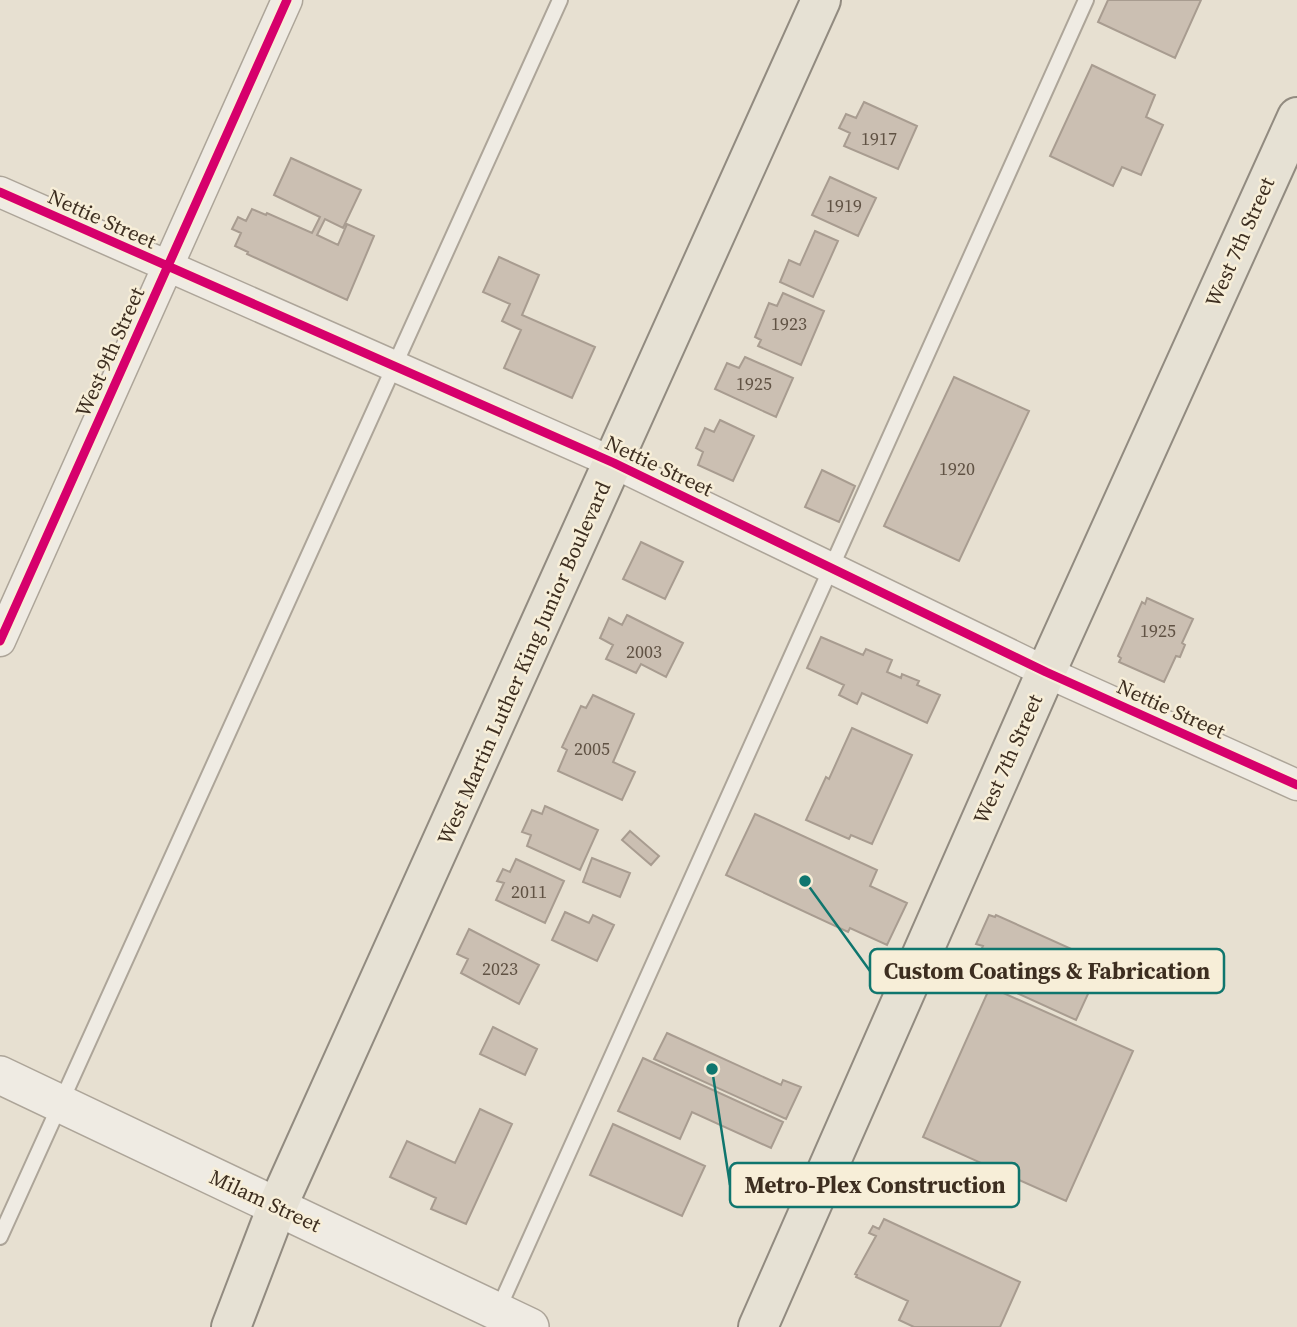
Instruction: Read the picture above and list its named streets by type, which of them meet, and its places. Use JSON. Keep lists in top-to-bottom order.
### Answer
{
  "streets": {
    "main road": ["West 7th Street", "West Martin Luther King Junior Boulevard"],
    "street": ["Nettie Street", "West 9th Street", "Milam Street"]
  },
  "crossings": [
    ["Nettie Street", "West 7th Street"],
    ["Nettie Street", "West 9th Street"],
    ["Nettie Street", "West Martin Luther King Junior Boulevard"],
    ["West Martin Luther King Junior Boulevard", "Milam Street"]
  ],
  "places": ["Custom Coatings & Fabrication", "Metro-Plex Construction"],
  "house_numbers": [
    "1917",
    "1919",
    "1923",
    "1925",
    "1920",
    "1925",
    "2003",
    "2005",
    "2011",
    "2023"
  ]
}
